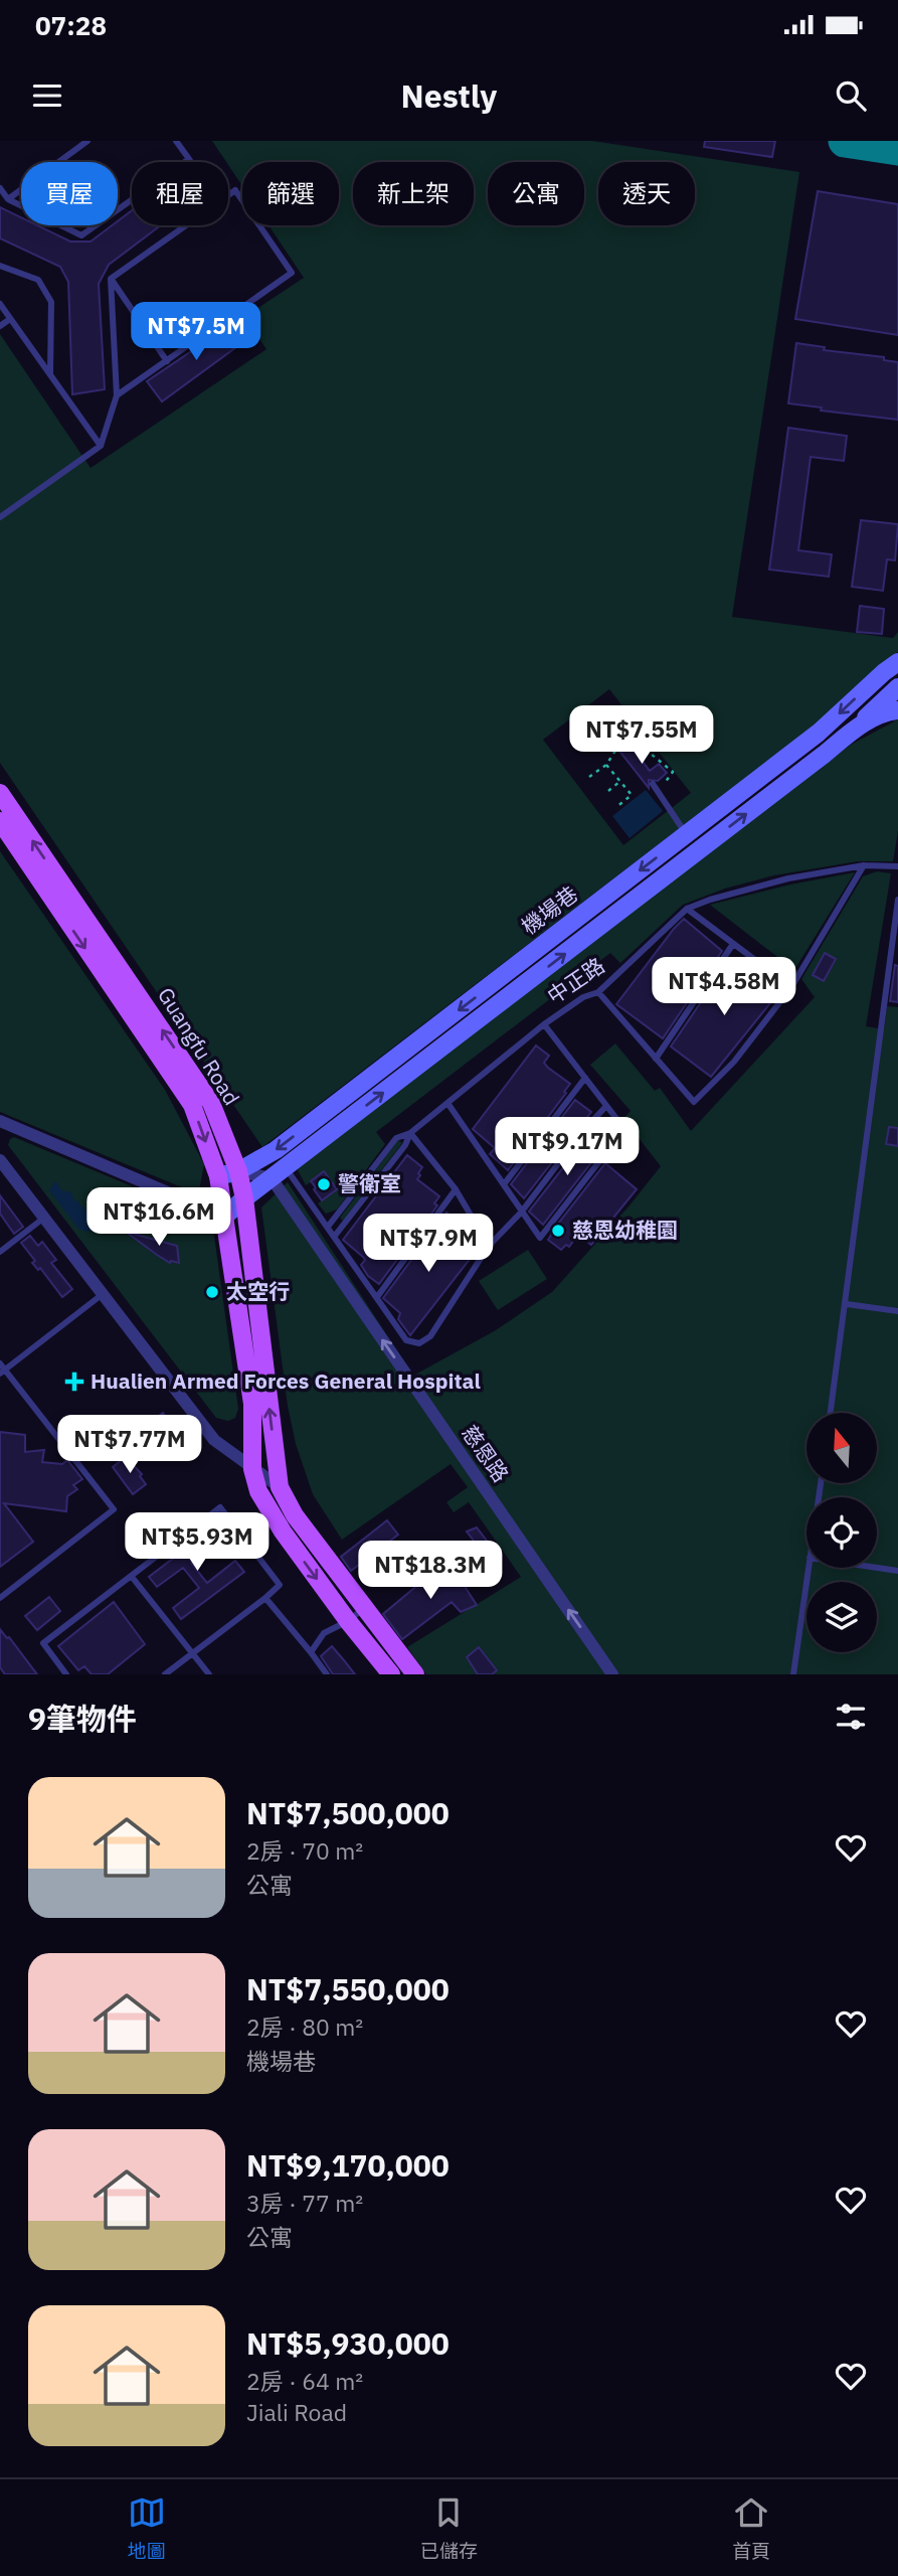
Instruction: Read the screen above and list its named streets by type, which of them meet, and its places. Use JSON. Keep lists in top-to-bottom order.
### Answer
{
  "streets": {
    "main road": ["Guangfu Road"],
    "street": ["機場巷", "慈恩路"],
    "lane": ["中正路"]
  },
  "crossings": [
    ["機場巷", "Guangfu Road"],
    ["機場巷", "慈恩路"]
  ],
  "one_way": ["慈恩路"],
  "places": {
    "other": ["警衛室", "慈恩幼稚園", "太空行"],
    "health": ["Hualien Armed Forces General Hospital"]
  },
  "north": "top",
  "page": {
    "status": "07:28",
    "header": "Nestly",
    "chip": [
      "買屋",
      "租屋",
      "篩選",
      "新上架",
      "公寓",
      "透天"
    ],
    "price": [
      "NT$7.5M",
      "NT$7.55M",
      "NT$4.58M",
      "NT$9.17M",
      "NT$16.6M",
      "NT$7.9M",
      "NT$7.77M",
      "NT$5.93M",
      "NT$18.3M"
    ],
    "heading": "9筆物件",
    "list": [
      {
        "name": "NT$7,500,000",
        "note": "2房 · 70 m² · 公寓"
      },
      {
        "name": "NT$7,550,000",
        "note": "2房 · 80 m² · 機場巷"
      },
      {
        "name": "NT$9,170,000",
        "note": "3房 · 77 m² · 公寓"
      },
      {
        "name": "NT$5,930,000",
        "note": "2房 · 64 m² · Jiali Road"
      }
    ],
    "tabs": ["地圖", "已儲存", "首頁"]
  }
}
